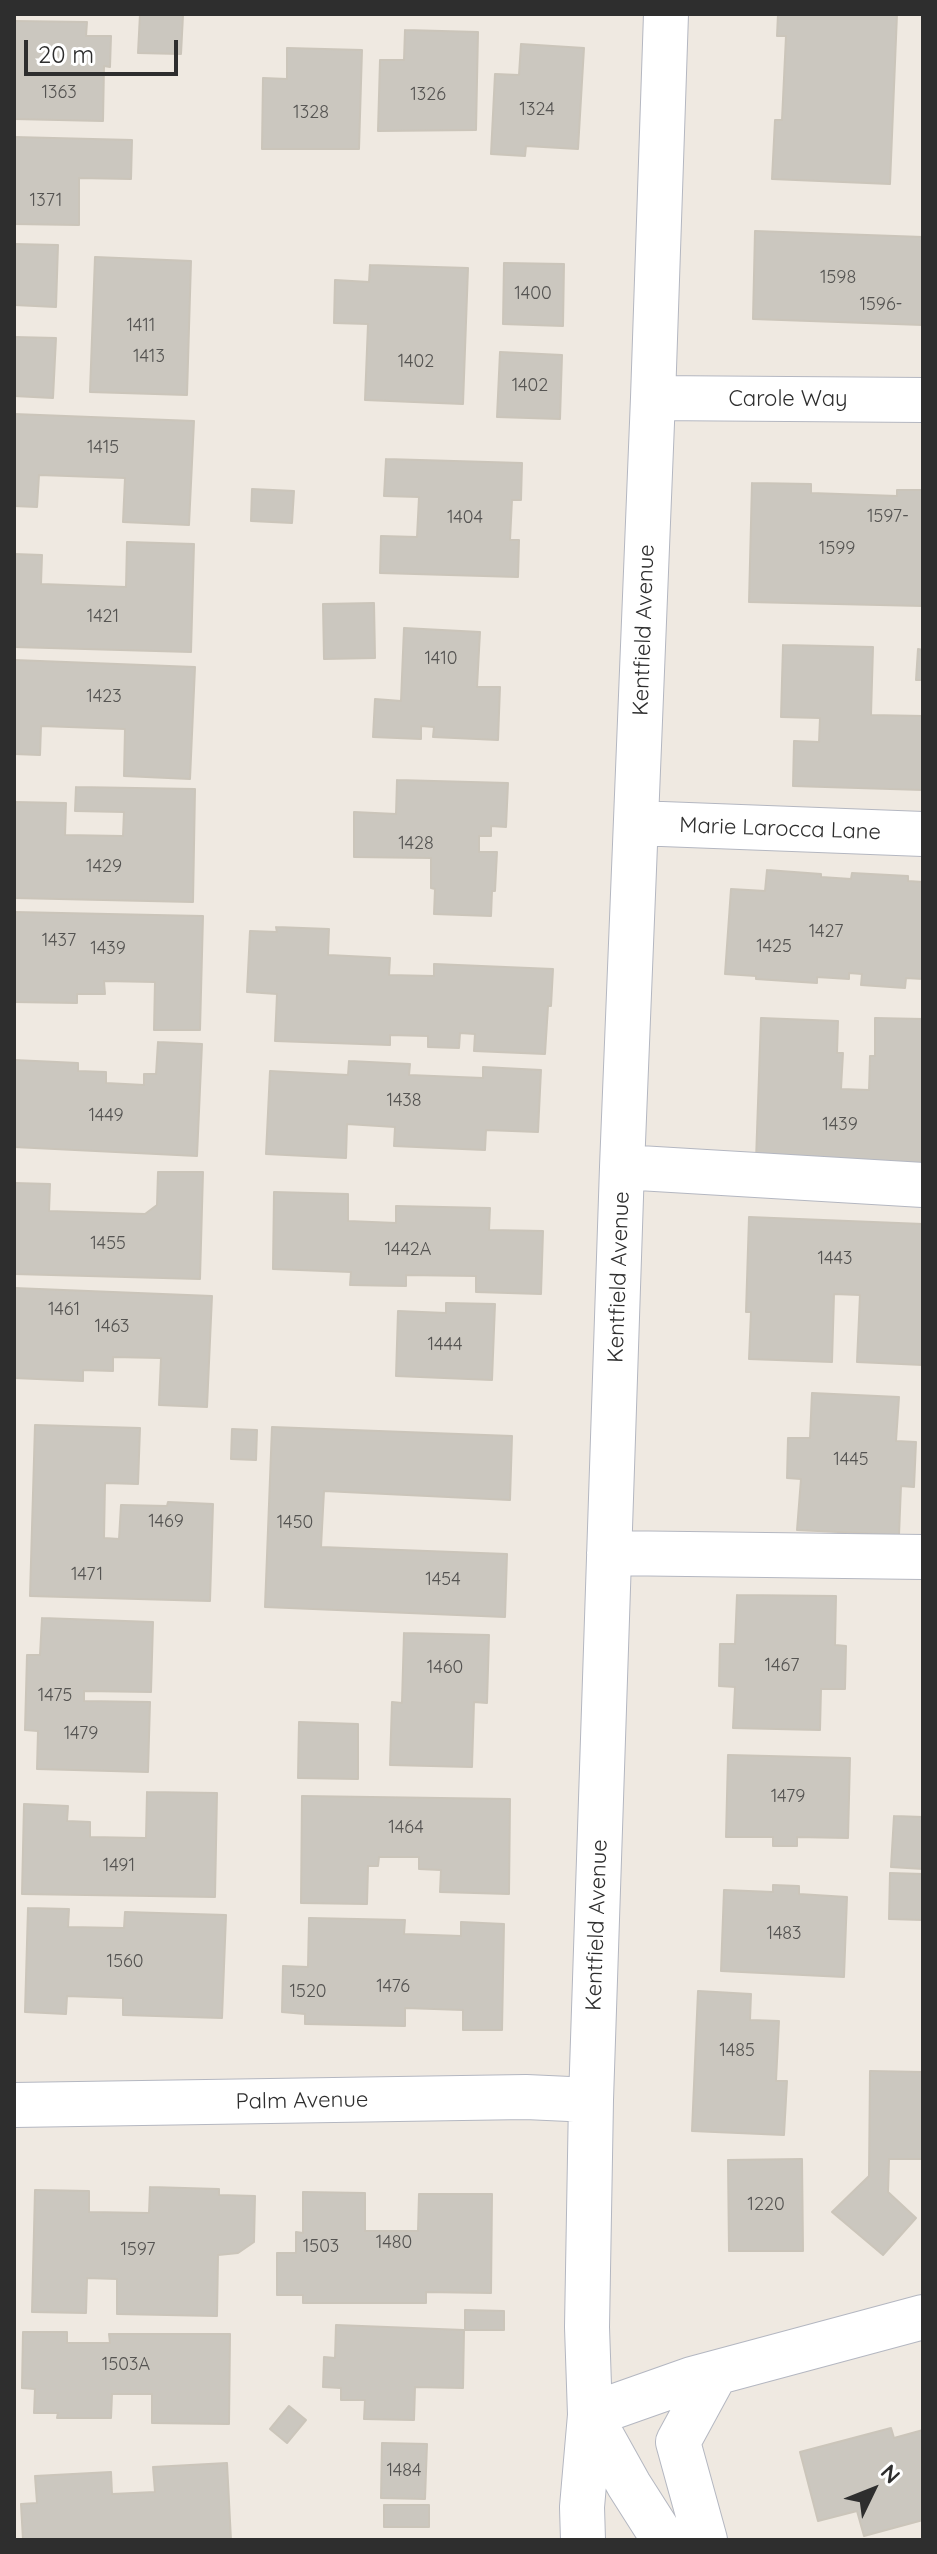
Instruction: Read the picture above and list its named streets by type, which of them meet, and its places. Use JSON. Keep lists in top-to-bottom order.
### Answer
{
  "streets": {
    "street": [
      "Carole Way",
      "Kentfield Avenue",
      "Marie Larocca Lane",
      "Palm Avenue"
    ]
  },
  "crossings": [
    ["Carole Way", "Kentfield Avenue"],
    ["Kentfield Avenue", "Marie Larocca Lane"],
    ["Kentfield Avenue", "Palm Avenue"]
  ],
  "house_numbers": [
    "1363",
    "1326",
    "1324",
    "1328",
    "1371",
    "1598",
    "1400",
    "1596-",
    "1411",
    "1413",
    "1402",
    "1402",
    "1415",
    "1597-",
    "1404",
    "1599",
    "1421",
    "1410",
    "1423",
    "1428",
    "1429",
    "1427",
    "1437",
    "1425",
    "1439",
    "1438",
    "1449",
    "1439",
    "1455",
    "1442A",
    "1443",
    "1461",
    "1463",
    "1444",
    "1445",
    "1469",
    "1450",
    "1471",
    "1454",
    "1467",
    "1460",
    "1475",
    "1479",
    "1479",
    "1464",
    "1491",
    "1483",
    "1560",
    "1476",
    "1520",
    "1485",
    "1220",
    "1480",
    "1503",
    "1597",
    "1503A",
    "1484"
  ],
  "scale_bar": "20 m",
  "north": "top right"
}
